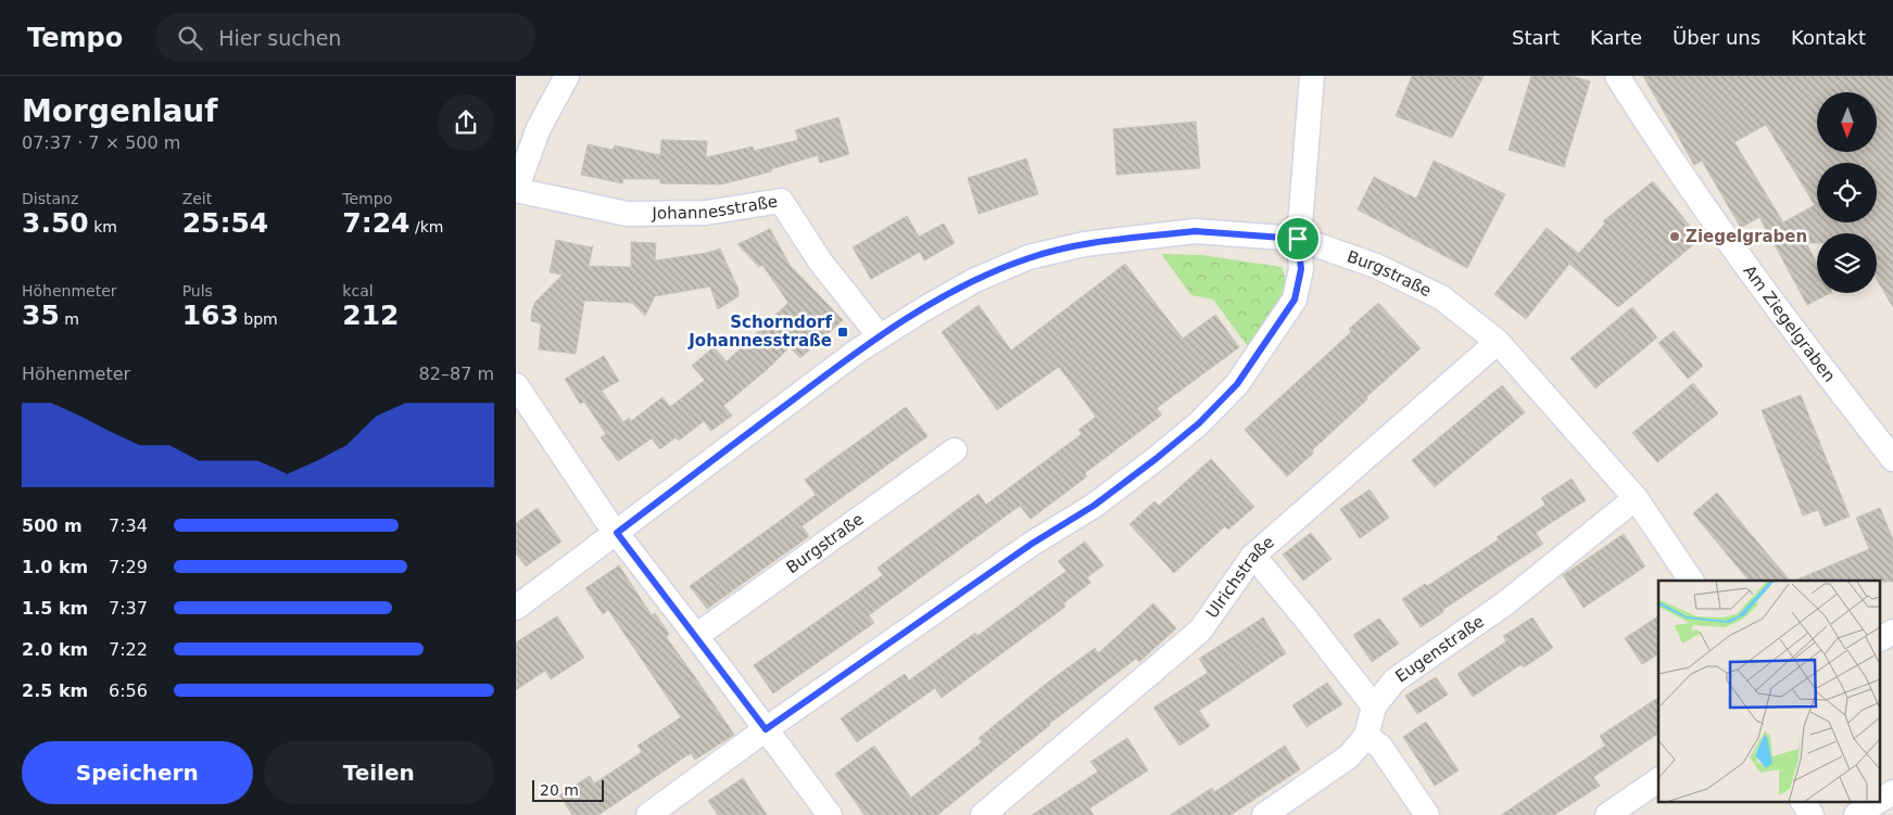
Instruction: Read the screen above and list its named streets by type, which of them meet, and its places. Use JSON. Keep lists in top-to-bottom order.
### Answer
{
  "streets": {
    "street": [
      "Johannesstraße",
      "Burgstraße",
      "Am Ziegelgraben",
      "Ulrichstraße",
      "Eugenstraße"
    ]
  },
  "crossings": [
    ["Johannesstraße", "Burgstraße"],
    ["Burgstraße", "Ulrichstraße"],
    ["Burgstraße", "Eugenstraße"]
  ],
  "places": {
    "other": ["Ziegelgraben"],
    "transit": ["Schorndorf Johannesstraße"]
  },
  "scale_bar": "20 m",
  "north": "bottom",
  "page": {
    "header": "Tempo",
    "search": "Hier suchen",
    "nav": [
      "Start",
      "Karte",
      "Über uns",
      "Kontakt"
    ],
    "heading": ["Morgenlauf", "07:37 · 7 × 500 m"],
    "stats": [
      ["Distanz", "3.50 km"],
      ["Zeit", "25:54"],
      ["Tempo", "7:24 /km"],
      ["Höhenmeter", "35 m"],
      ["Puls", "163 bpm"],
      ["kcal", "212"]
    ],
    "chart": ["Höhenmeter", "82–87 m"],
    "list": [
      {
        "name": "500 m",
        "note": "7:34"
      },
      {
        "name": "1.0 km",
        "note": "7:29"
      },
      {
        "name": "1.5 km",
        "note": "7:37"
      },
      {
        "name": "2.0 km",
        "note": "7:22"
      },
      {
        "name": "2.5 km",
        "note": "6:56"
      }
    ],
    "buttons": ["Speichern", "Teilen"],
    "scale": "20 m"
  }
}
